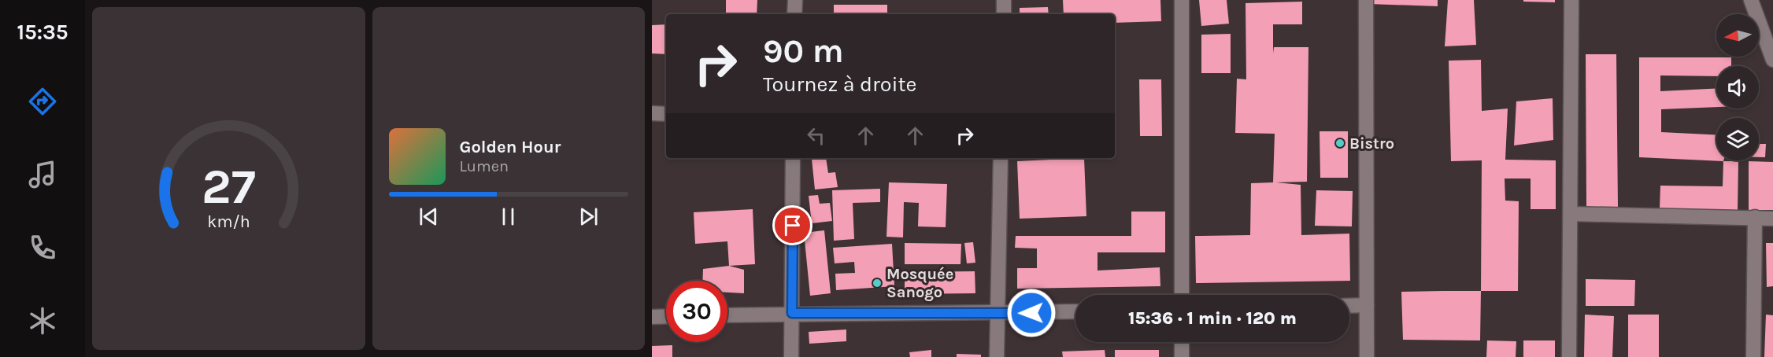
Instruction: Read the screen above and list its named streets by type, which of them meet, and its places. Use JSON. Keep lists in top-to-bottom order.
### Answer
{
  "places": ["Bistro", "Mosquée Sanogo"],
  "north": "left",
  "page": {
    "tabs": "15:35",
    "turn": ["90 m", "Tournez à droite"],
    "song": ["Golden Hour", "Lumen"],
    "limit": "30",
    "trip": "15:36 · 1 min · 120 m",
    "gauge": ["27", "km/h"]
  }
}
